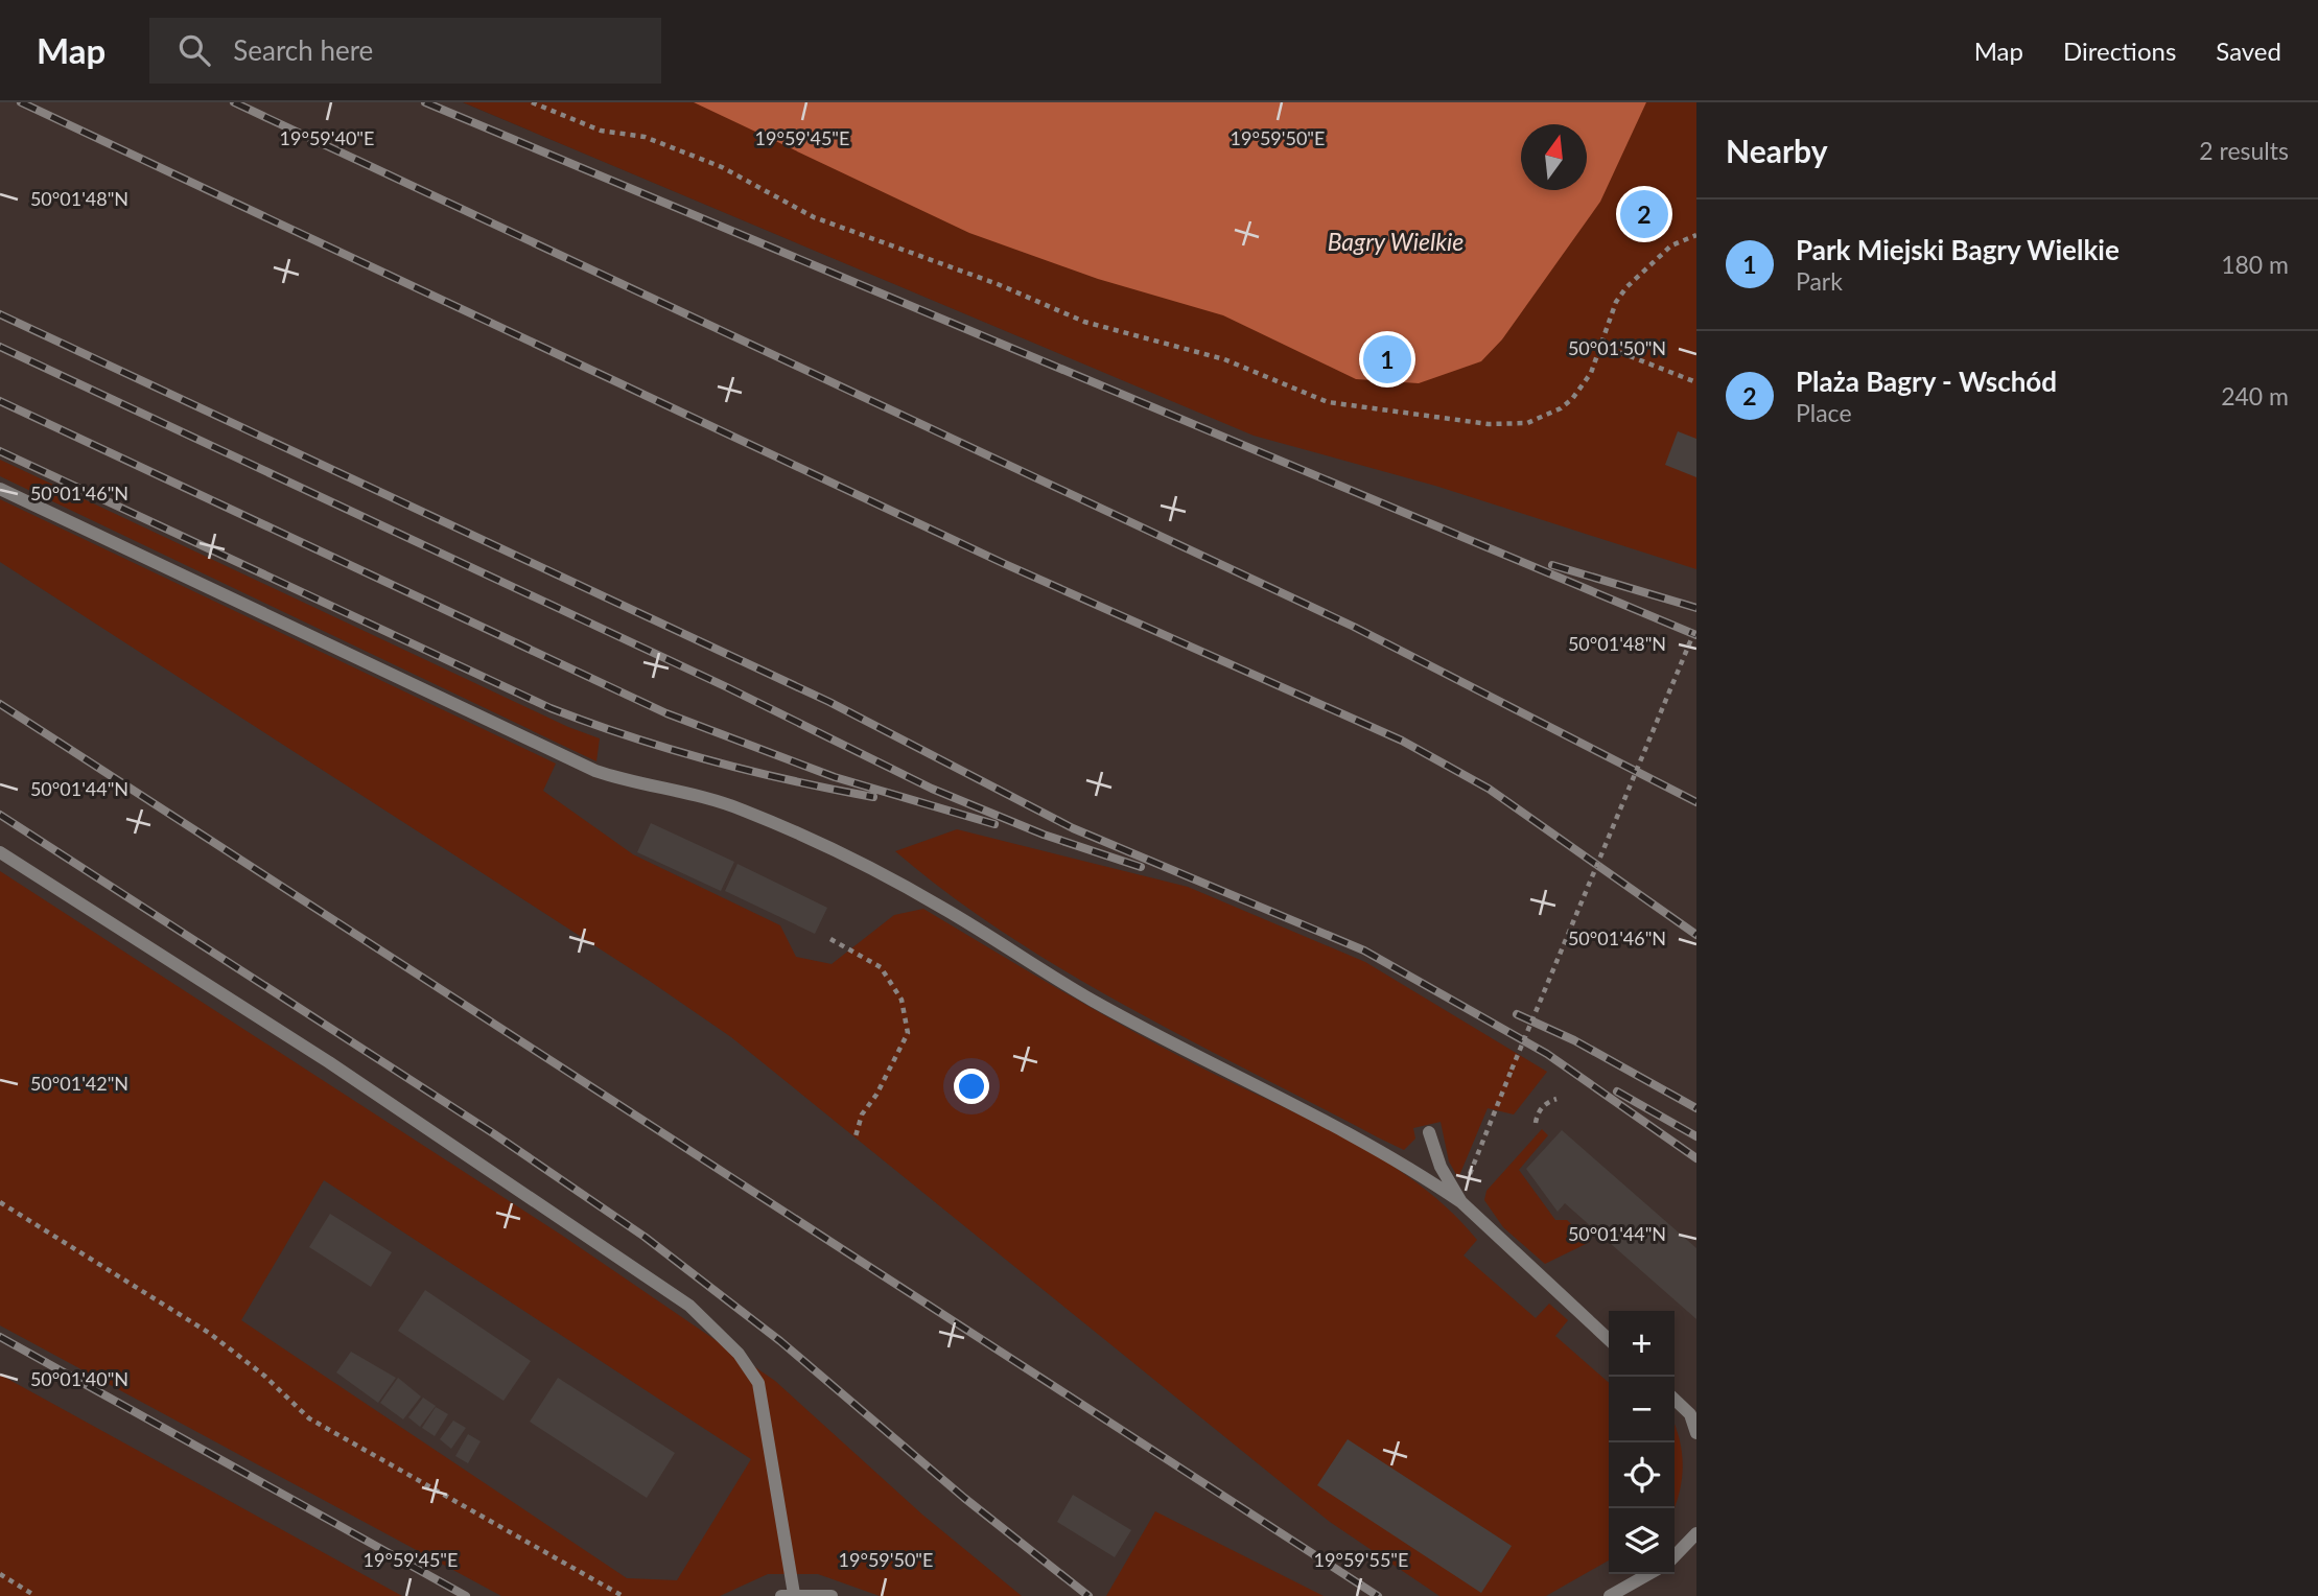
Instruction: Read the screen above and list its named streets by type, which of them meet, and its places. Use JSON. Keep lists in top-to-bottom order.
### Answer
{
  "water": ["Bagry Wielkie"],
  "north": "top",
  "page": {
    "header": "Map",
    "search": "Search here",
    "nav": ["Map", "Directions", "Saved"],
    "heading": ["Nearby", "2 results"],
    "pins": ["2", "1"],
    "list": [
      {
        "mark": "1",
        "name": "Park Miejski Bagry Wielkie",
        "note": "Park",
        "value": "180 m"
      },
      {
        "mark": "2",
        "name": "Plaża Bagry - Wschód",
        "note": "Place",
        "value": "240 m"
      }
    ],
    "map_buttons": ["+", "−"]
  },
  "coordinates": [
    "19°59'40\"E",
    "19°59'45\"E",
    "19°59'50\"E",
    "50°01'48\"N",
    "50°01'50\"N",
    "50°01'46\"N",
    "50°01'44\"N",
    "50°01'42\"N",
    "50°01'40\"N",
    "19°59'55\"E"
  ]
}
